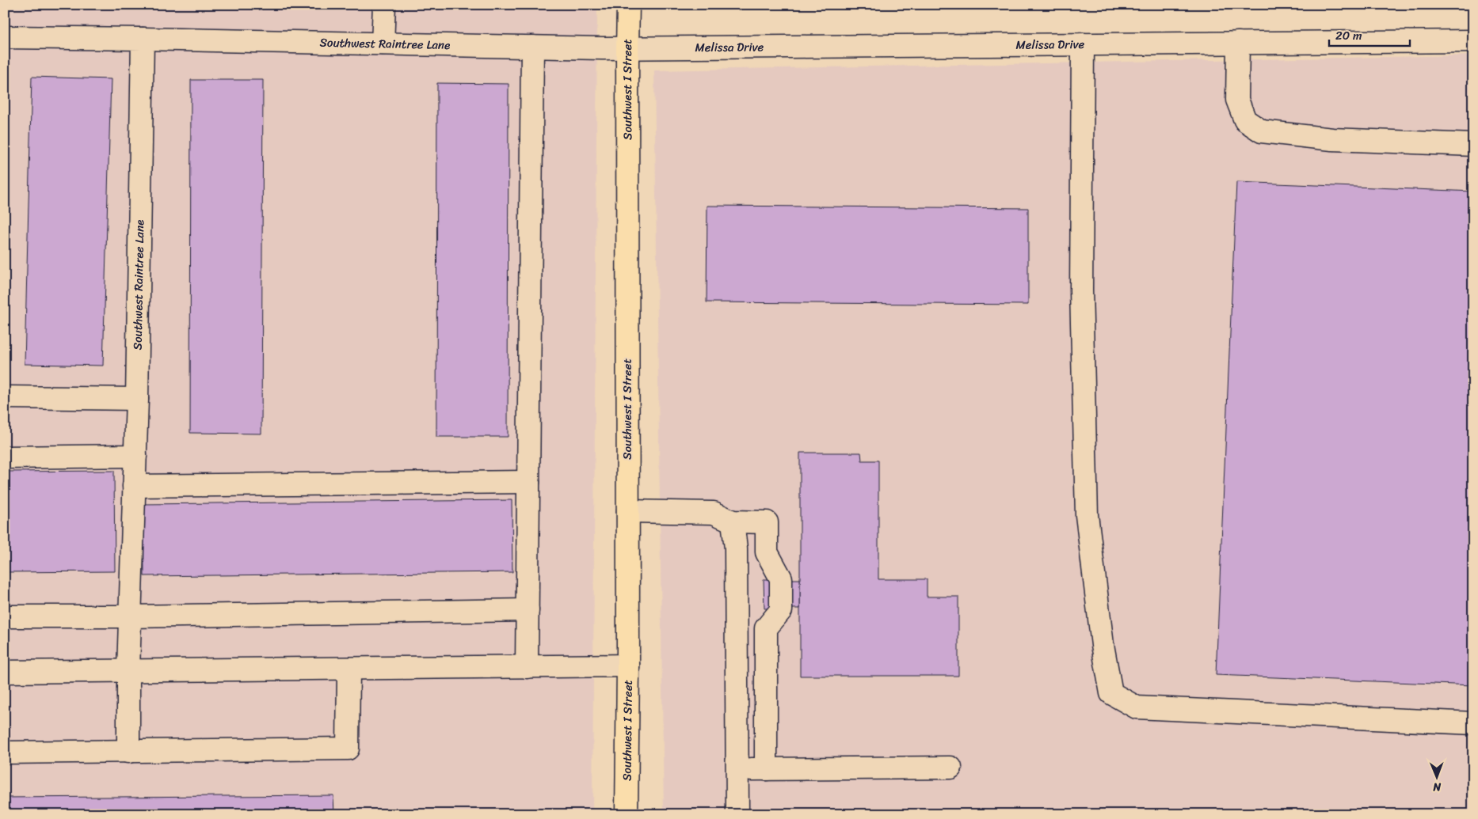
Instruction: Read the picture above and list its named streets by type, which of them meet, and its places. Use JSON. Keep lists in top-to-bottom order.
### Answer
{
  "streets": {
    "main road": ["Southwest I Street"],
    "street": ["Southwest Raintree Lane", "Melissa Drive"]
  },
  "crossings": [
    ["Southwest Raintree Lane", "Melissa Drive"],
    ["Southwest Raintree Lane", "Southwest I Street"],
    ["Melissa Drive", "Southwest I Street"]
  ],
  "scale_bar": "20 m",
  "north": "bottom"
}
